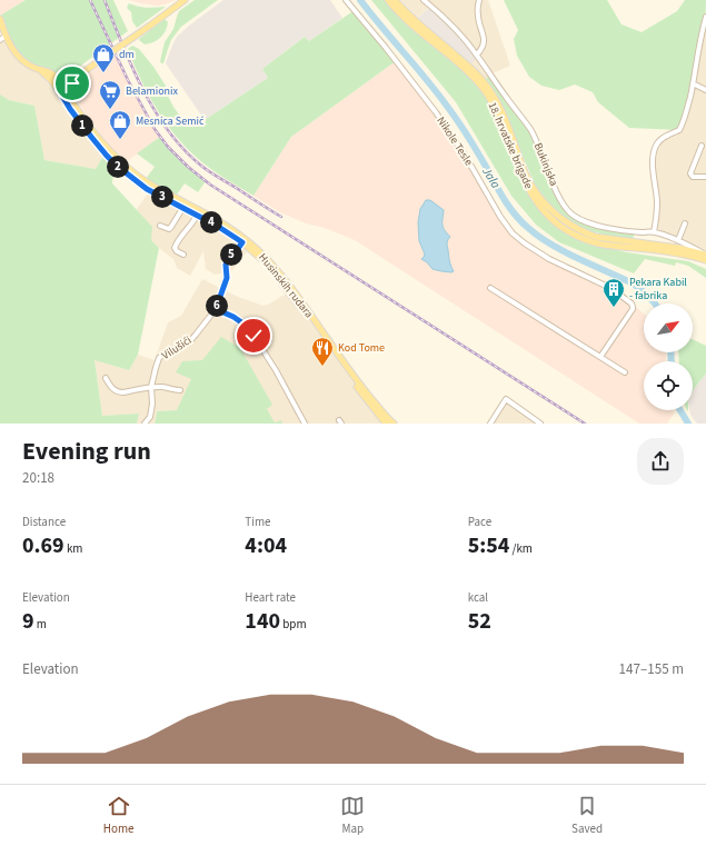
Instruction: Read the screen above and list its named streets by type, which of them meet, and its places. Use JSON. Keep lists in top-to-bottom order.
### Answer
{
  "streets": {
    "main road": ["18. hrvatske brigade", "Husinskih rudara"],
    "street": ["Nikole Tesle", "Bukinjska", "Vilušići"]
  },
  "crossings": [
    ["18. hrvatske brigade", "Bukinjska"],
    ["Husinskih rudara", "Vilušići"]
  ],
  "water": ["Jala"],
  "places": {
    "shop": ["dm", "Mesnica Semić"],
    "supermarket": ["Belamionix"],
    "building": ["Pekara Kabil - fabrika"],
    "restaurant": ["Kod Tome"]
  },
  "north": "top right",
  "page": {
    "pins": [
      "1",
      "2",
      "3",
      "4",
      "5",
      "6"
    ],
    "heading": ["Evening run", "20:18"],
    "stats": [
      ["Distance", "0.69 km"],
      ["Time", "4:04"],
      ["Pace", "5:54 /km"],
      ["Elevation", "9 m"],
      ["Heart rate", "140 bpm"],
      ["kcal", "52"]
    ],
    "chart": ["Elevation", "147–155 m"],
    "tabs": ["Home", "Map", "Saved"]
  }
}
